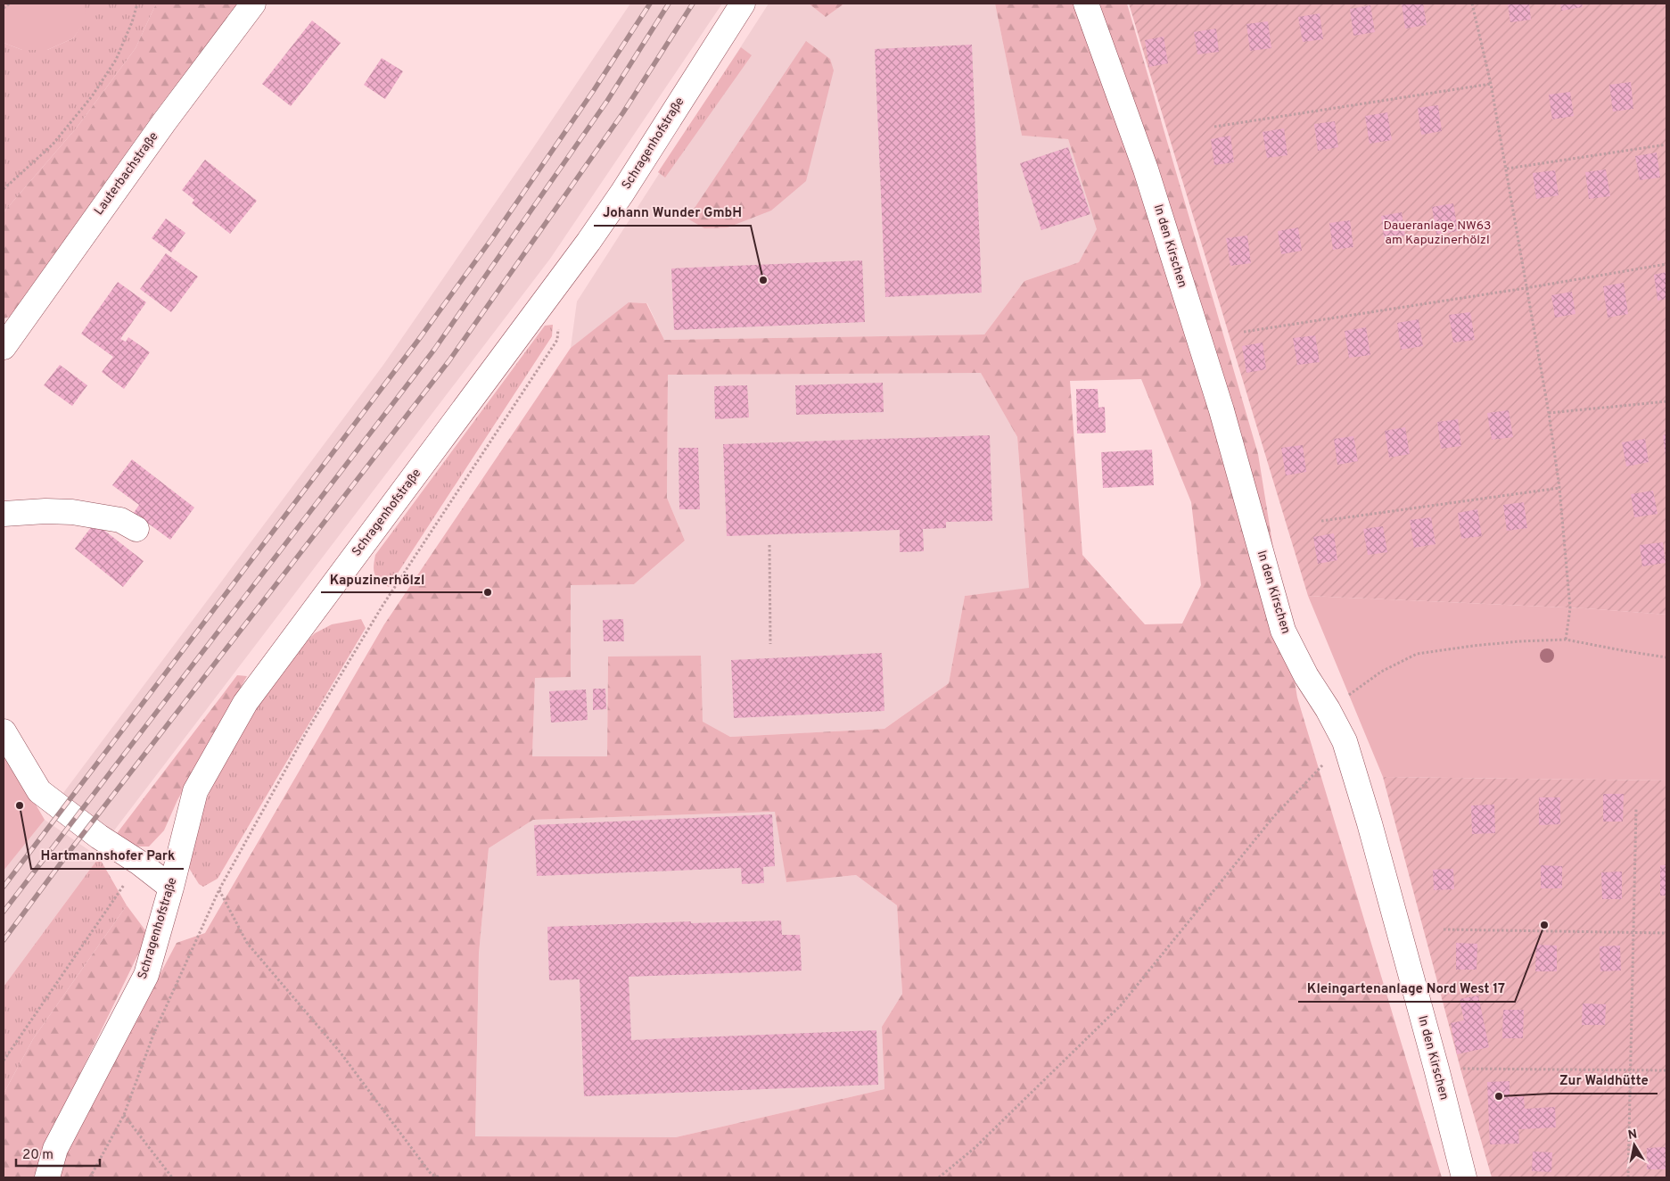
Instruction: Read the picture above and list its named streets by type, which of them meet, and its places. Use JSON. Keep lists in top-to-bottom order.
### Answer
{
  "streets": {
    "street": ["Schragenhofstraße", "Lauterbachstraße", "In den Kirschen"]
  },
  "parks": ["Daueranlage NW63 am Kapuzinerhölzl"],
  "places": [
    "Johann Wunder GmbH",
    "Kapuzinerhölzl",
    "Hartmannshofer Park",
    "Kleingartenanlage Nord West 17",
    "Zur Waldhütte"
  ],
  "scale_bar": "20 m",
  "north": "top"
}
